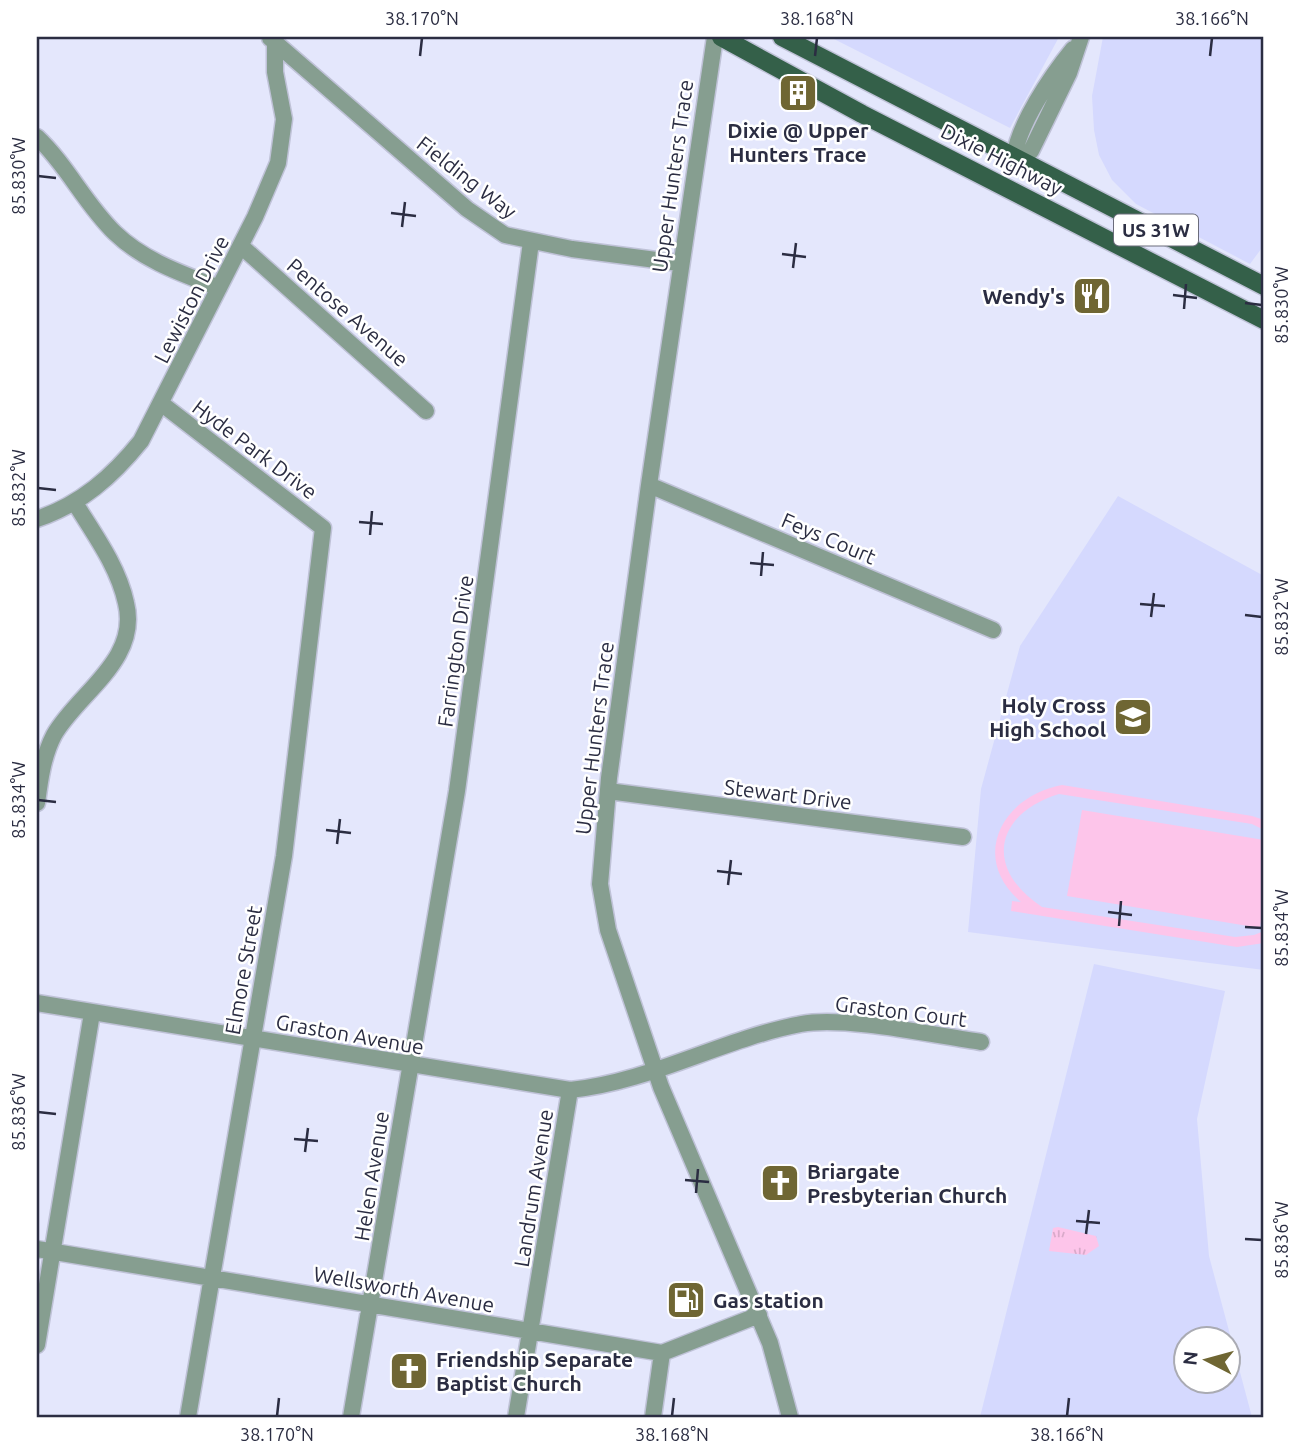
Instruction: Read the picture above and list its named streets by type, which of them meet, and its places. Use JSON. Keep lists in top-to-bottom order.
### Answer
{
  "streets": {
    "main road": ["Dixie Highway", "US 31W"],
    "street": [
      "Upper Hunters Trace",
      "Fielding Way",
      "Lewiston Drive",
      "Pentose Avenue",
      "Hyde Park Drive",
      "Feys Court",
      "Farrington Drive",
      "Stewart Drive",
      "Elmore Street",
      "Graston Court",
      "Graston Avenue",
      "Helen Avenue",
      "Landrum Avenue",
      "Wellsworth Avenue"
    ]
  },
  "crossings": [
    ["Upper Hunters Trace", "Fielding Way"],
    ["Upper Hunters Trace", "Feys Court"],
    ["Upper Hunters Trace", "Stewart Drive"],
    ["Upper Hunters Trace", "Graston Court"],
    ["Upper Hunters Trace", "Graston Avenue"],
    ["Fielding Way", "Lewiston Drive"],
    ["Fielding Way", "Farrington Drive"],
    ["Lewiston Drive", "Pentose Avenue"],
    ["Lewiston Drive", "Hyde Park Drive"],
    ["Hyde Park Drive", "Elmore Street"],
    ["Farrington Drive", "Graston Avenue"],
    ["Farrington Drive", "Helen Avenue"],
    ["Elmore Street", "Graston Avenue"],
    ["Elmore Street", "Wellsworth Avenue"],
    ["Graston Court", "Graston Avenue"],
    ["Graston Avenue", "Helen Avenue"],
    ["Graston Avenue", "Landrum Avenue"],
    ["Helen Avenue", "Wellsworth Avenue"],
    ["Landrum Avenue", "Wellsworth Avenue"]
  ],
  "places": {
    "building": ["Dixie @ Upper Hunters Trace"],
    "restaurant": ["Wendy's"],
    "school or university": ["Holy Cross High School"],
    "church": ["Briargate Presbyterian Church", "Friendship Separate Baptist Church"],
    "fuel station": ["Gas station"]
  },
  "north": "left",
  "coordinates": [
    "38.170°N",
    "38.168°N",
    "38.166°N",
    "85.830°W",
    "85.832°W",
    "85.834°W",
    "85.836°W"
  ]
}
